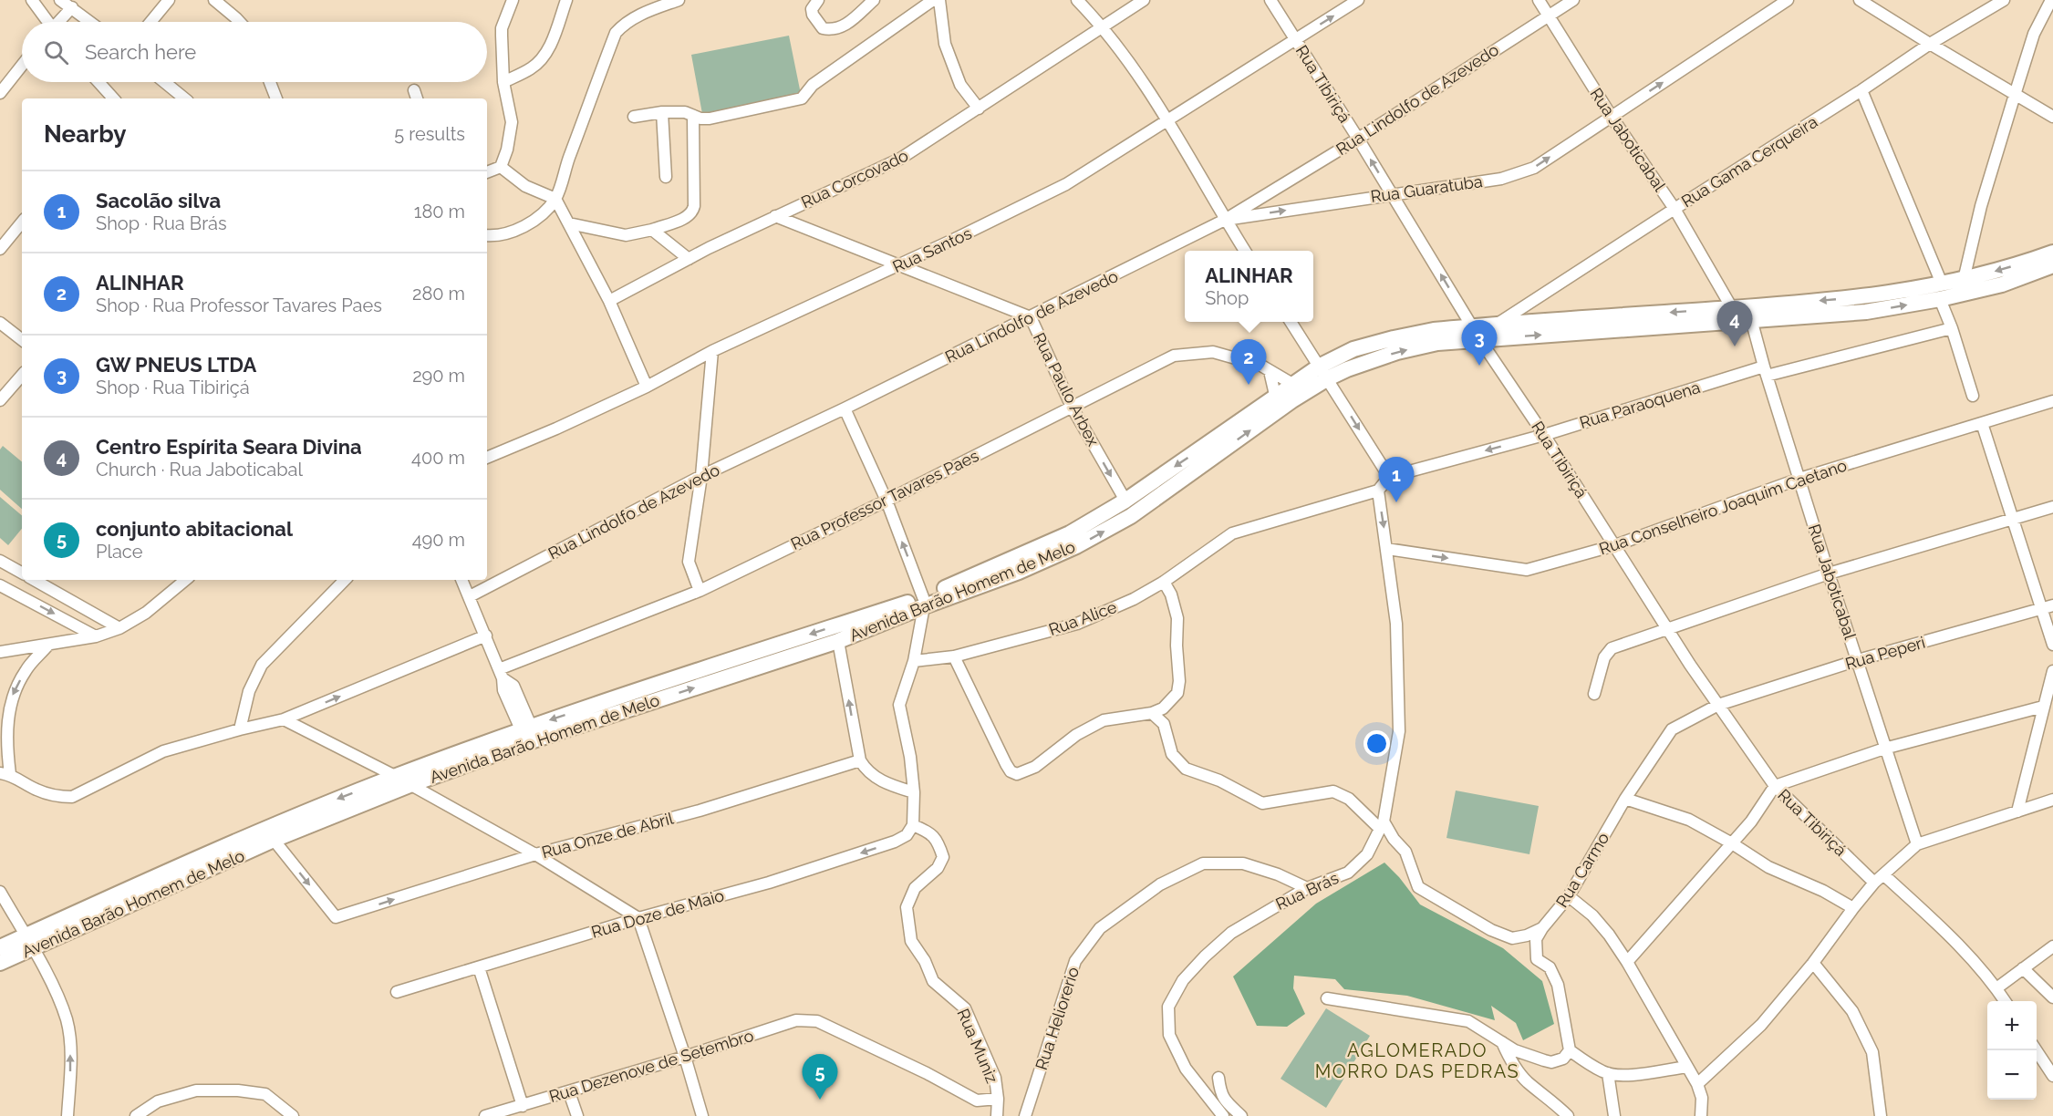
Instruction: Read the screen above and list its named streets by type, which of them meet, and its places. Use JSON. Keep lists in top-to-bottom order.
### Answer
{
  "streets": {
    "main road": ["Avenida Barão Homem de Melo"],
    "street": [
      "Rua Tibiriçá",
      "Rua Lindolfo de Azevedo",
      "Rua Jaboticabal",
      "Rua Gama Cerqueira",
      "Rua Corcovado",
      "Rua Guaratuba",
      "Rua Santos",
      "Rua Paulo Arbex",
      "Rua Paraoquena",
      "Rua Professor Tavares Paes",
      "Rua Conselheiro Joaquim Caetano",
      "Rua Alice",
      "Rua Peperi",
      "Rua Onze de Abril",
      "Rua Carmo",
      "Rua Brás",
      "Rua Doze de Maio",
      "Rua Heliorerio",
      "Rua Muniz",
      "Rua Dezenove de Setembro"
    ]
  },
  "crossings": [
    ["Rua Tibiriçá", "Rua Lindolfo de Azevedo"],
    ["Rua Tibiriçá", "Rua Guaratuba"],
    ["Rua Tibiriçá", "Rua Santos"],
    ["Rua Tibiriçá", "Rua Paraoquena"],
    ["Rua Tibiriçá", "Rua Conselheiro Joaquim Caetano"],
    ["Rua Tibiriçá", "Avenida Barão Homem de Melo"],
    ["Rua Tibiriçá", "Rua Peperi"],
    ["Rua Tibiriçá", "Rua Carmo"],
    ["Rua Lindolfo de Azevedo", "Rua Jaboticabal"],
    ["Rua Lindolfo de Azevedo", "Rua Guaratuba"],
    ["Rua Lindolfo de Azevedo", "Rua Paulo Arbex"],
    ["Rua Jaboticabal", "Rua Gama Cerqueira"],
    ["Rua Jaboticabal", "Rua Guaratuba"],
    ["Rua Jaboticabal", "Rua Paraoquena"],
    ["Rua Jaboticabal", "Rua Conselheiro Joaquim Caetano"],
    ["Rua Jaboticabal", "Avenida Barão Homem de Melo"],
    ["Rua Jaboticabal", "Rua Peperi"],
    ["Rua Gama Cerqueira", "Avenida Barão Homem de Melo"],
    ["Rua Corcovado", "Rua Paulo Arbex"],
    ["Rua Santos", "Rua Paulo Arbex"],
    ["Rua Paulo Arbex", "Rua Professor Tavares Paes"],
    ["Rua Paulo Arbex", "Avenida Barão Homem de Melo"],
    ["Rua Professor Tavares Paes", "Avenida Barão Homem de Melo"],
    ["Rua Conselheiro Joaquim Caetano", "Rua Brás"],
    ["Avenida Barão Homem de Melo", "Rua Onze de Abril"],
    ["Rua Alice", "Rua Brás"],
    ["Rua Peperi", "Rua Carmo"],
    ["Rua Brás", "Rua Heliorerio"],
    ["Rua Doze de Maio", "Rua Muniz"],
    ["Rua Muniz", "Rua Dezenove de Setembro"]
  ],
  "one_way": ["Rua Guaratuba", "Rua Doze de Maio"],
  "districts": ["AGLOMERADO MORRO DAS PEDRAS"],
  "page": {
    "search": "Search here",
    "heading": ["Nearby", "5 results"],
    "list": [
      {
        "mark": "1",
        "name": "Sacolão silva",
        "note": "Shop · Rua Brás",
        "value": "180 m"
      },
      {
        "mark": "2",
        "name": "ALINHAR",
        "note": "Shop · Rua Professor Tavares Paes",
        "value": "280 m"
      },
      {
        "mark": "3",
        "name": "GW PNEUS LTDA",
        "note": "Shop · Rua Tibiriçá",
        "value": "290 m"
      },
      {
        "mark": "4",
        "name": "Centro Espírita Seara Divina",
        "note": "Church · Rua Jaboticabal",
        "value": "400 m"
      },
      {
        "mark": "5",
        "name": "conjunto abitacional",
        "note": "Place",
        "value": "490 m"
      }
    ],
    "popup": ["ALINHAR", "Shop"],
    "pins": [
      "4",
      "3",
      "2",
      "1",
      "5"
    ],
    "map_buttons": ["+", "−"]
  }
}
